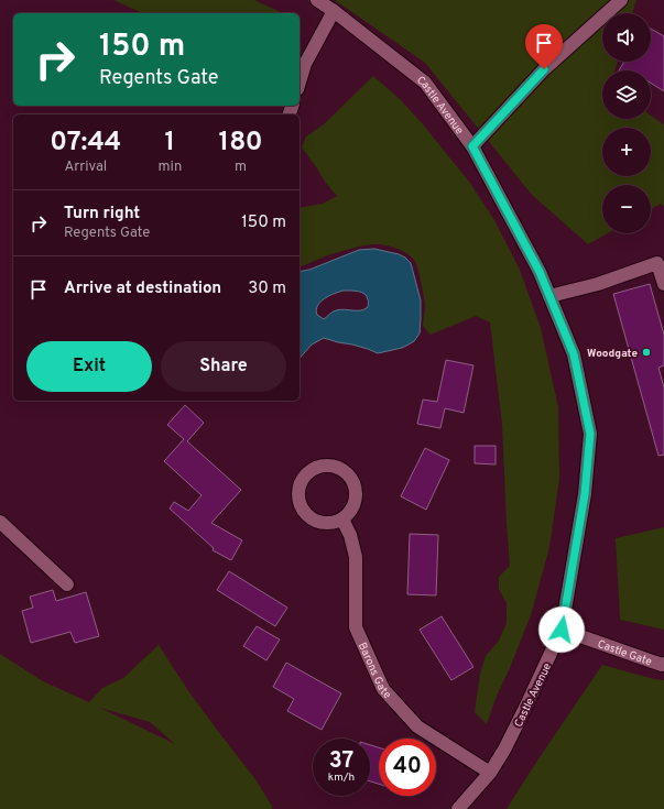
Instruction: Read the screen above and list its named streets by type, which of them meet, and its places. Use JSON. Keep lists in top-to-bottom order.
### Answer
{
  "streets": {
    "street": ["Castle Avenue", "Castle Gate", "Barons Gate"]
  },
  "crossings": [
    ["Castle Avenue", "Castle Gate"],
    ["Castle Avenue", "Barons Gate"]
  ],
  "places": ["Woodgate"],
  "page": {
    "map_buttons": ["+", "−"],
    "turn": ["150 m", "Regents Gate"],
    "eta": [
      "07:44",
      "Arrival",
      "1",
      "min",
      "180",
      "m"
    ],
    "list": [
      {
        "name": "Turn right",
        "note": "Regents Gate",
        "value": "150 m"
      },
      {
        "name": "Arrive at destination",
        "value": "30 m"
      }
    ],
    "buttons": ["Exit", "Share"],
    "speed": "37 km/h",
    "limit": "40"
  }
}
